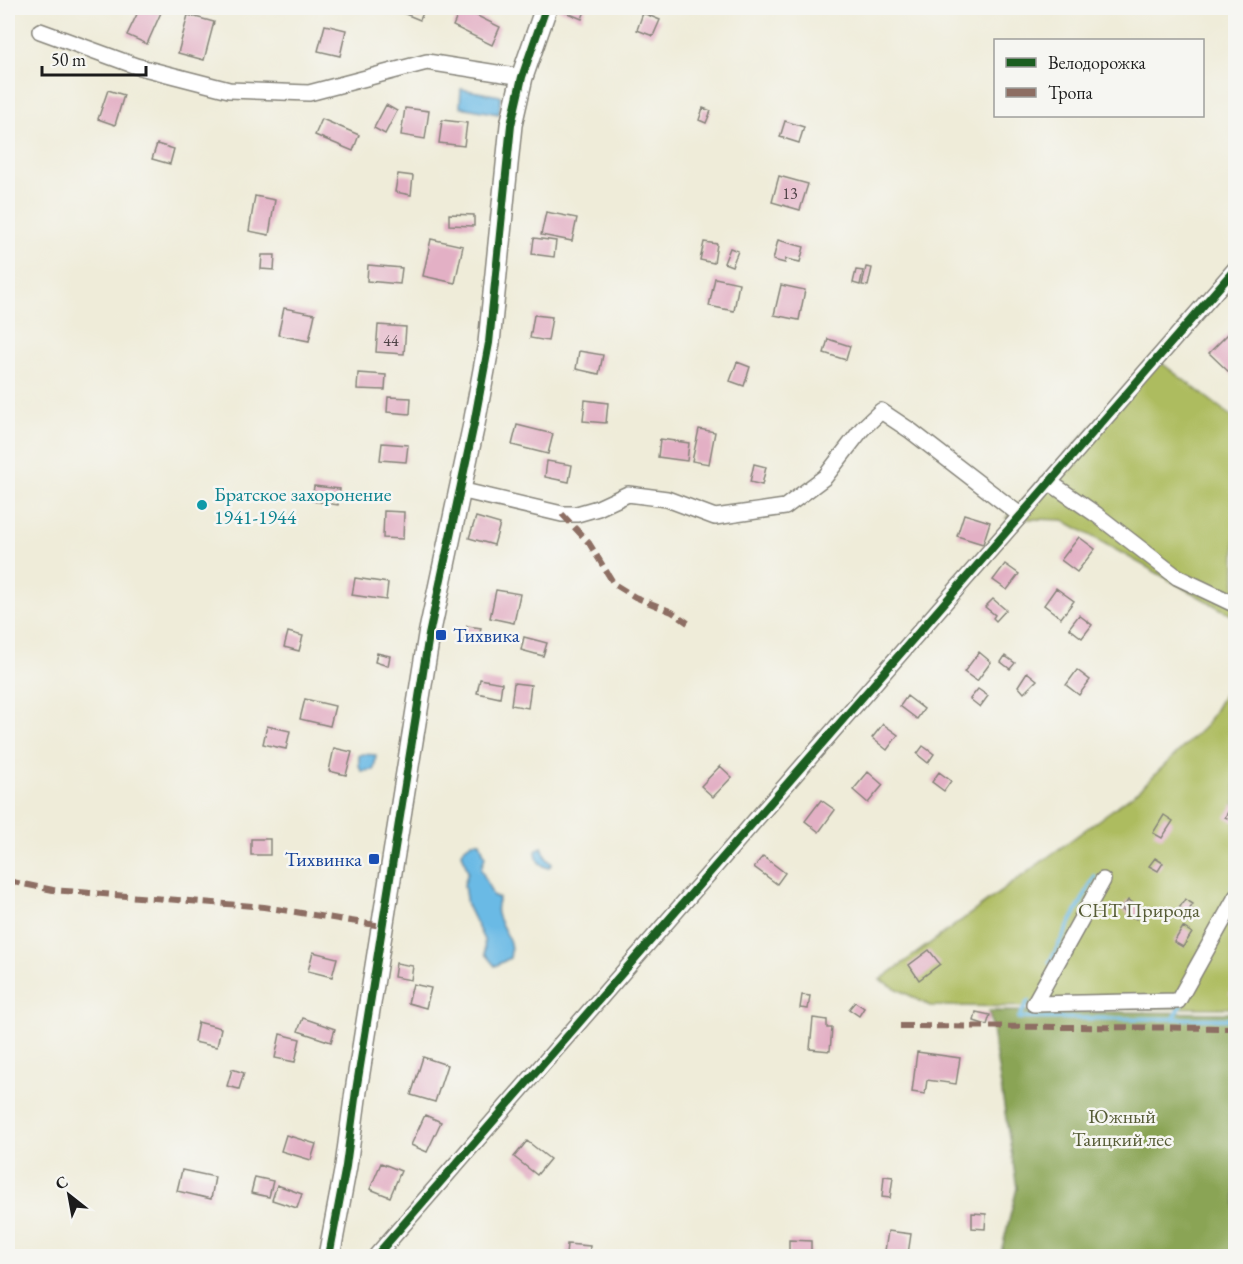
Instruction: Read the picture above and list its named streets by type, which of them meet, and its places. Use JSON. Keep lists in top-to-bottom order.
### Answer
{
  "parks": ["СНТ Природа", "Южный Таицкий лес"],
  "places": {
    "other": ["Братское захоронение 1941-1944"],
    "transit": ["Тихвика", "Тихвинка"]
  },
  "house_numbers": ["13", "44"],
  "legend": ["Велодорожка", "Тропа"],
  "scale_bar": "50 m",
  "north": "top left"
}
